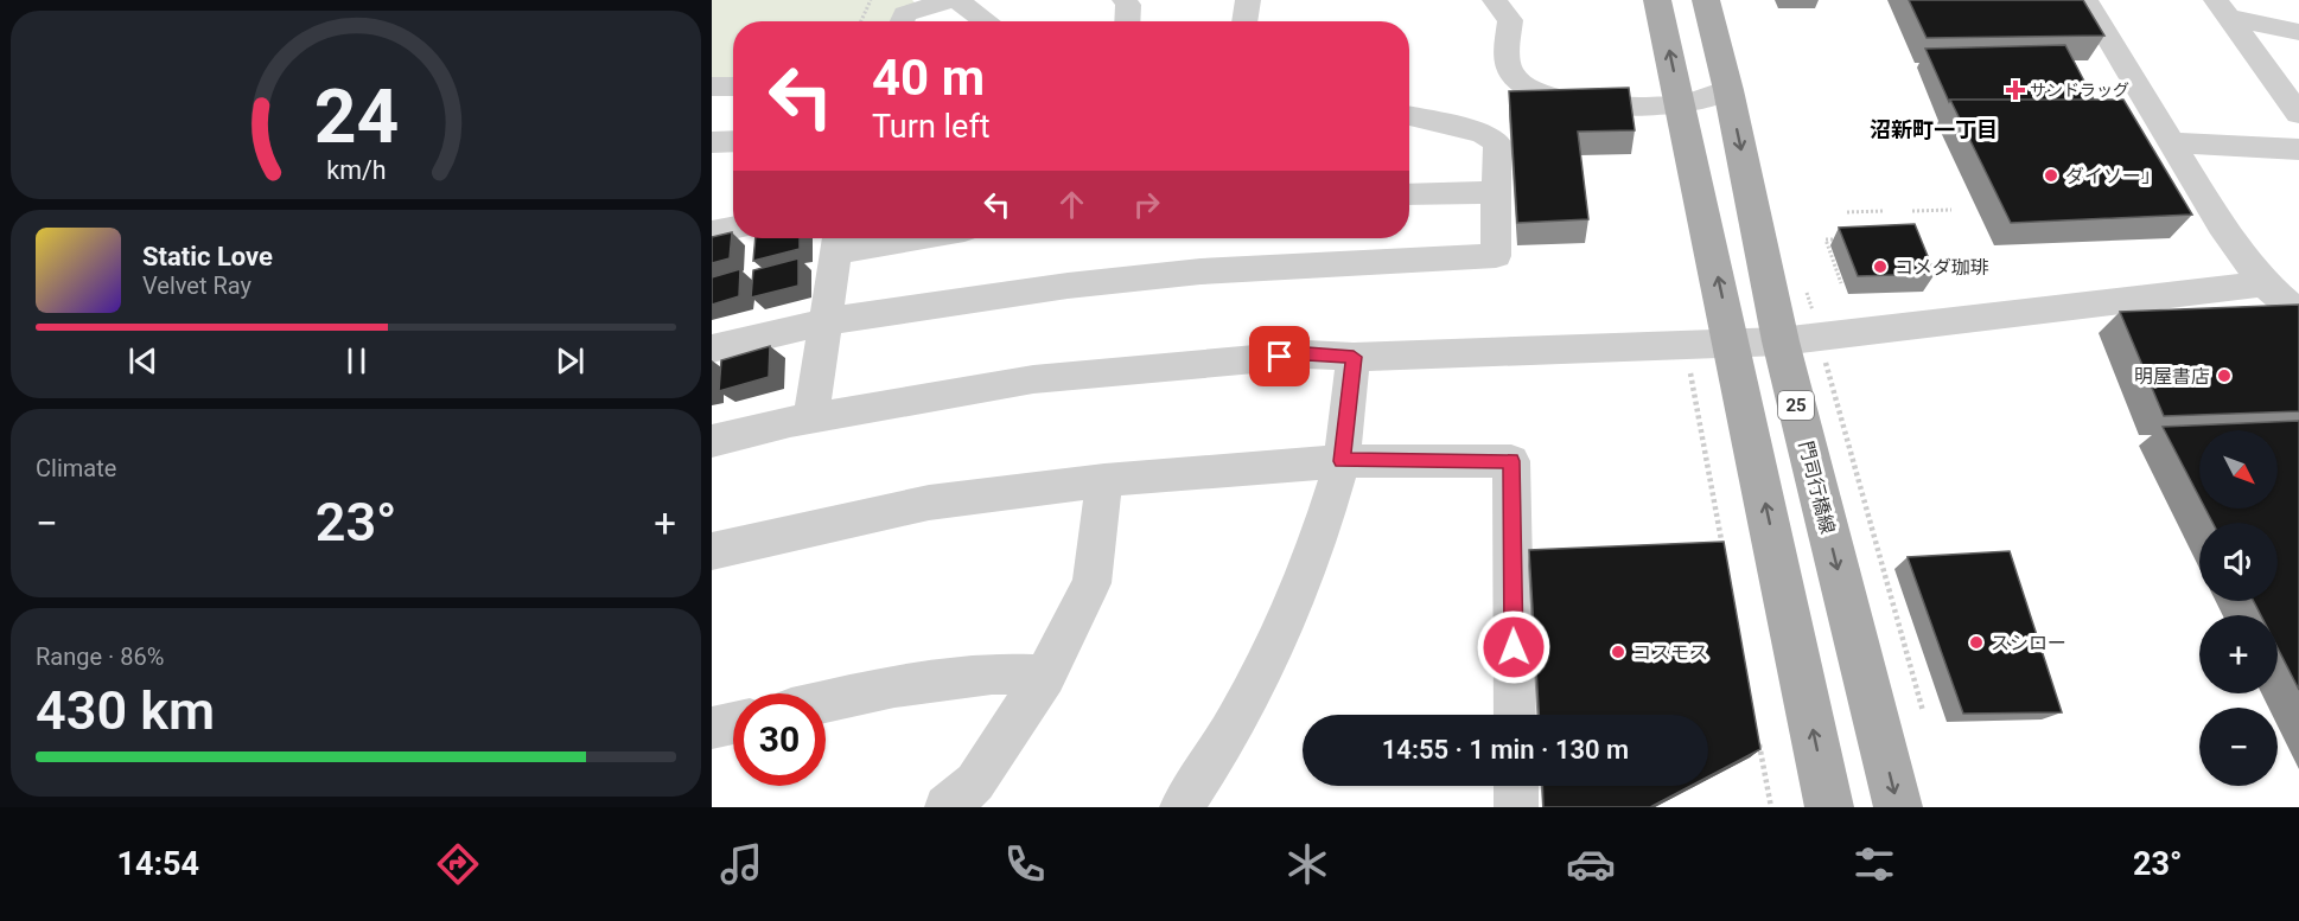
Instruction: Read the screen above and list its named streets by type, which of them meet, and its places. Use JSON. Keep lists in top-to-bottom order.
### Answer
{
  "streets": {
    "main road": ["25", "門司行橋線"]
  },
  "districts": ["沼新町一丁目"],
  "places": {
    "health": ["サンドラッグ"],
    "other": [
      "ダイソー」",
      "コメダ珈琲",
      "明屋書店",
      "スシロー",
      "コスモス"
    ]
  },
  "north": "bottom right",
  "page": {
    "turn": ["40 m", "Turn left"],
    "song": ["Static Love", "Velvet Ray"],
    "tile": [
      "Climate",
      ["Range · 86%", "430 km"]
    ],
    "map_buttons": ["+", "−"],
    "heat": ["−", "23°", "+"],
    "limit": "30",
    "trip": "14:55 · 1 min · 130 m",
    "tabs": ["14:54", "23°"],
    "gauge": ["24", "km/h"]
  }
}
